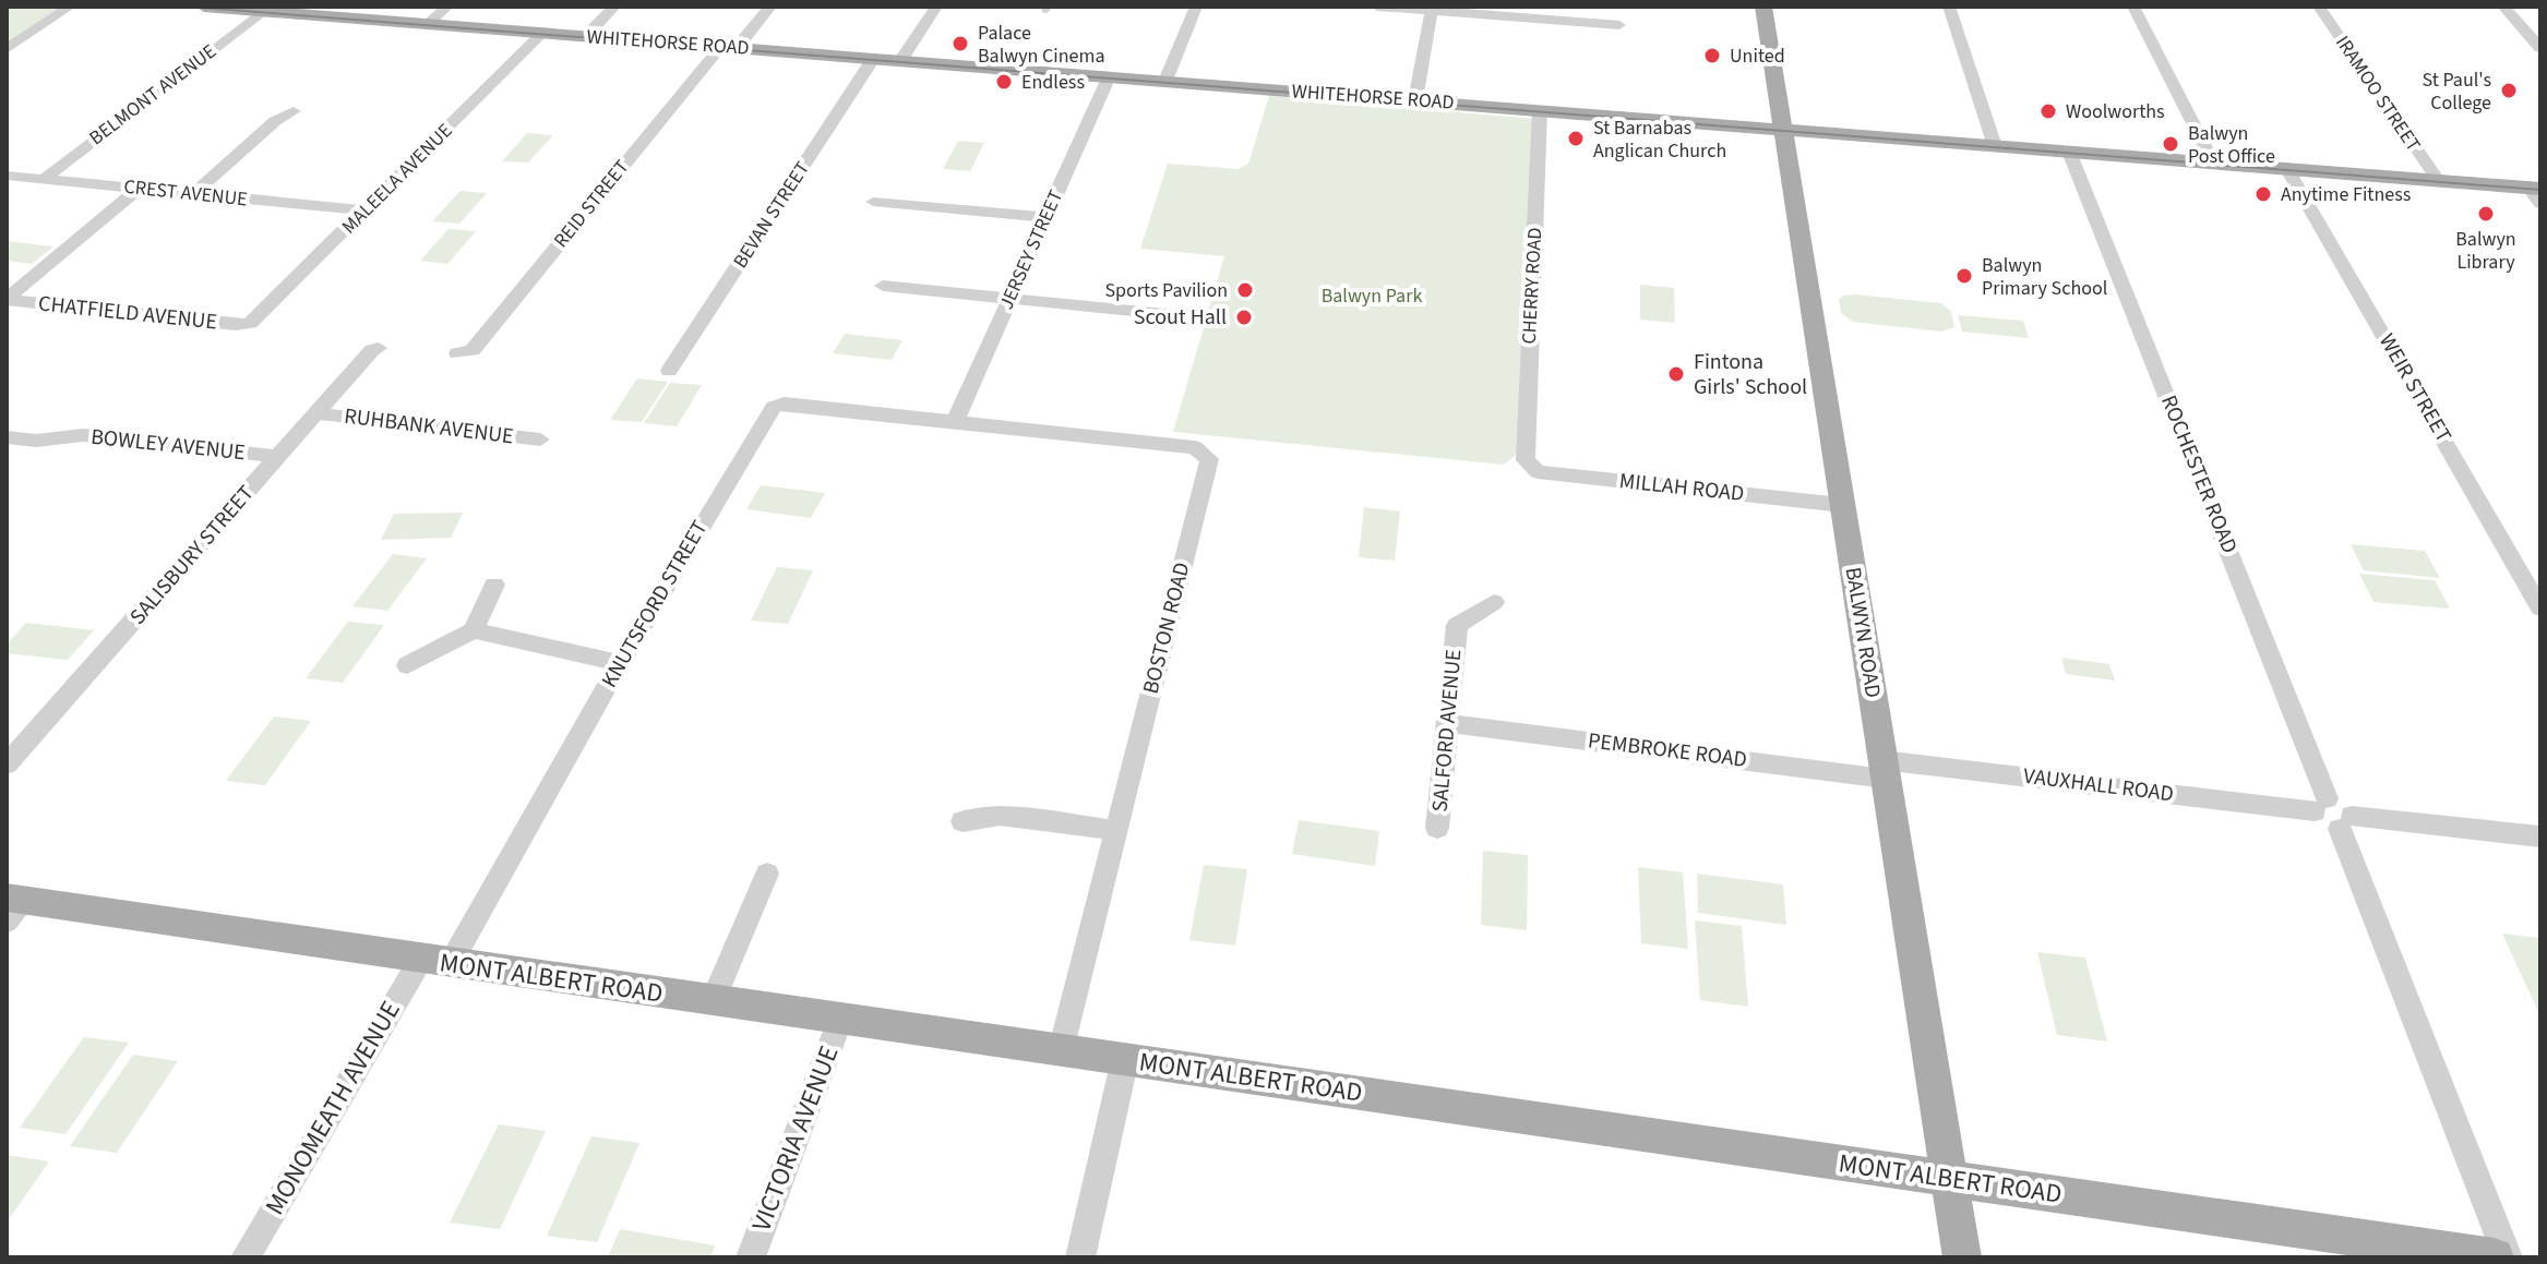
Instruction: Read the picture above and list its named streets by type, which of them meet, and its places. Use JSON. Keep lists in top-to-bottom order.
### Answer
{
  "streets": {
    "main road": ["WHITEHORSE ROAD", "BALWYN ROAD", "MONT ALBERT ROAD"],
    "street": [
      "IRAMOO STREET",
      "BELMONT AVENUE",
      "MALEELA AVENUE",
      "CREST AVENUE",
      "REID STREET",
      "BEVAN STREET",
      "JERSEY STREET",
      "CHERRY ROAD",
      "CHATFIELD AVENUE",
      "WEIR STREET",
      "RUHBANK AVENUE",
      "BOWLEY AVENUE",
      "ROCHESTER ROAD",
      "MILLAH ROAD",
      "SALISBURY STREET",
      "KNUTSFORD STREET",
      "BOSTON ROAD",
      "SALFORD AVENUE",
      "PEMBROKE ROAD",
      "VAUXHALL ROAD",
      "MONOMEATH AVENUE",
      "VICTORIA AVENUE"
    ]
  },
  "crossings": [
    ["WHITEHORSE ROAD", "IRAMOO STREET"],
    ["WHITEHORSE ROAD", "BELMONT AVENUE"],
    ["WHITEHORSE ROAD", "MALEELA AVENUE"],
    ["WHITEHORSE ROAD", "REID STREET"],
    ["WHITEHORSE ROAD", "BEVAN STREET"],
    ["WHITEHORSE ROAD", "JERSEY STREET"],
    ["WHITEHORSE ROAD", "CHERRY ROAD"],
    ["WHITEHORSE ROAD", "WEIR STREET"],
    ["WHITEHORSE ROAD", "ROCHESTER ROAD"],
    ["WHITEHORSE ROAD", "BALWYN ROAD"],
    ["BELMONT AVENUE", "CREST AVENUE"],
    ["MALEELA AVENUE", "CREST AVENUE"],
    ["MALEELA AVENUE", "CHATFIELD AVENUE"],
    ["JERSEY STREET", "KNUTSFORD STREET"],
    ["JERSEY STREET", "BOSTON ROAD"],
    ["CHERRY ROAD", "MILLAH ROAD"],
    ["RUHBANK AVENUE", "SALISBURY STREET"],
    ["BOWLEY AVENUE", "SALISBURY STREET"],
    ["ROCHESTER ROAD", "VAUXHALL ROAD"],
    ["MILLAH ROAD", "BALWYN ROAD"],
    ["KNUTSFORD STREET", "BOSTON ROAD"],
    ["KNUTSFORD STREET", "MONT ALBERT ROAD"],
    ["KNUTSFORD STREET", "MONOMEATH AVENUE"],
    ["BOSTON ROAD", "MONT ALBERT ROAD"],
    ["BALWYN ROAD", "PEMBROKE ROAD"],
    ["BALWYN ROAD", "VAUXHALL ROAD"],
    ["BALWYN ROAD", "MONT ALBERT ROAD"],
    ["SALFORD AVENUE", "PEMBROKE ROAD"],
    ["PEMBROKE ROAD", "VAUXHALL ROAD"],
    ["MONT ALBERT ROAD", "MONOMEATH AVENUE"],
    ["MONT ALBERT ROAD", "VICTORIA AVENUE"]
  ],
  "parks": ["Balwyn Park"],
  "places": [
    "Palace Balwyn Cinema",
    "United",
    "Endless",
    "St Paul's College",
    "Woolworths",
    "St Barnabas Anglican Church",
    "Balwyn Post Office",
    "Anytime Fitness",
    "Balwyn Library",
    "Balwyn Primary School",
    "Sports Pavilion",
    "Scout Hall",
    "Fintona Girls' School"
  ]
}
